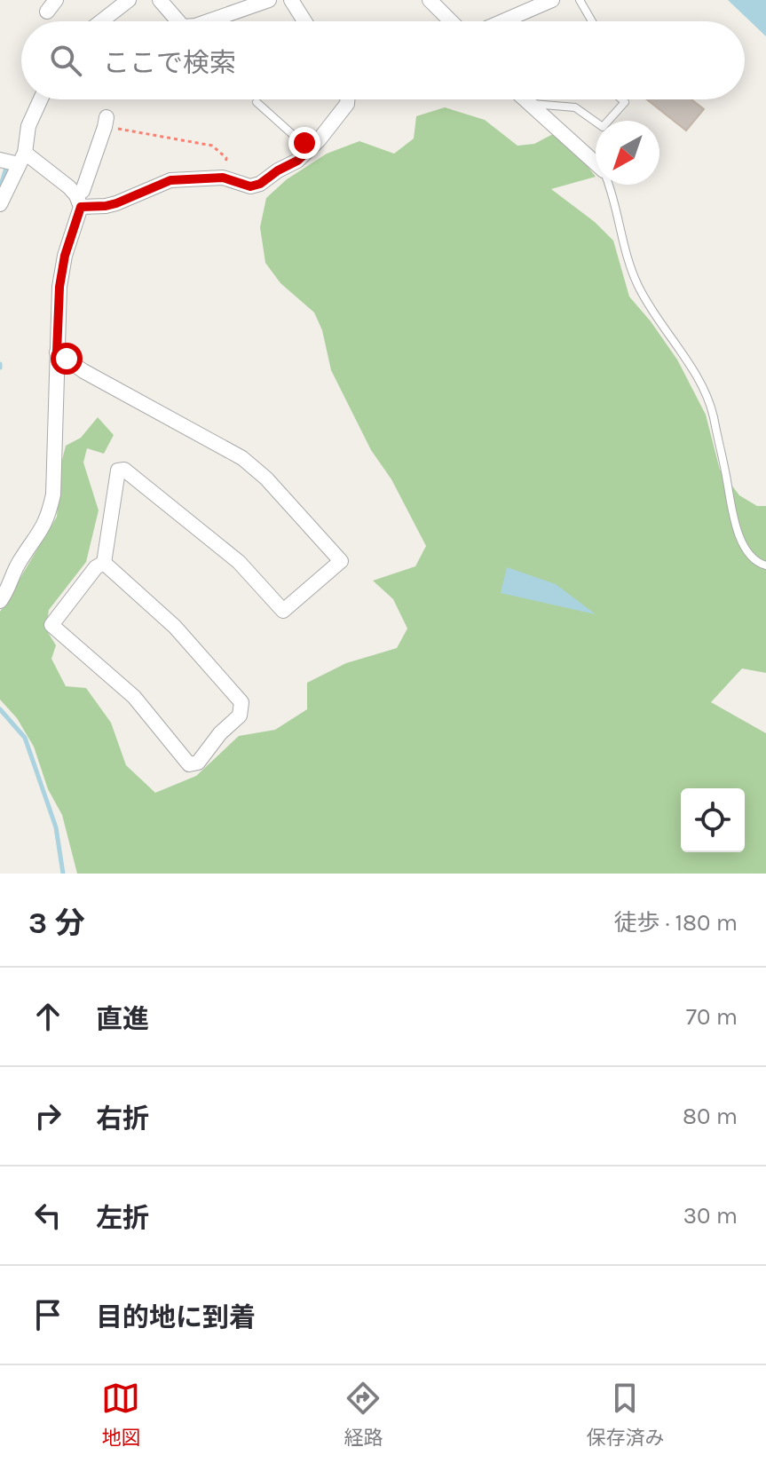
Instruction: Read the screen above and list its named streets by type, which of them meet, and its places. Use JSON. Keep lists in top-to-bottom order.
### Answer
{
  "north": "bottom left",
  "page": {
    "search": "ここで検索",
    "heading": ["3 分", "徒歩 · 180 m"],
    "list": [
      ["直進", "70 m"],
      ["右折", "80 m"],
      ["左折", "30 m"],
      "目的地に到着"
    ],
    "nav": ["地図", "経路", "保存済み"]
  }
}
